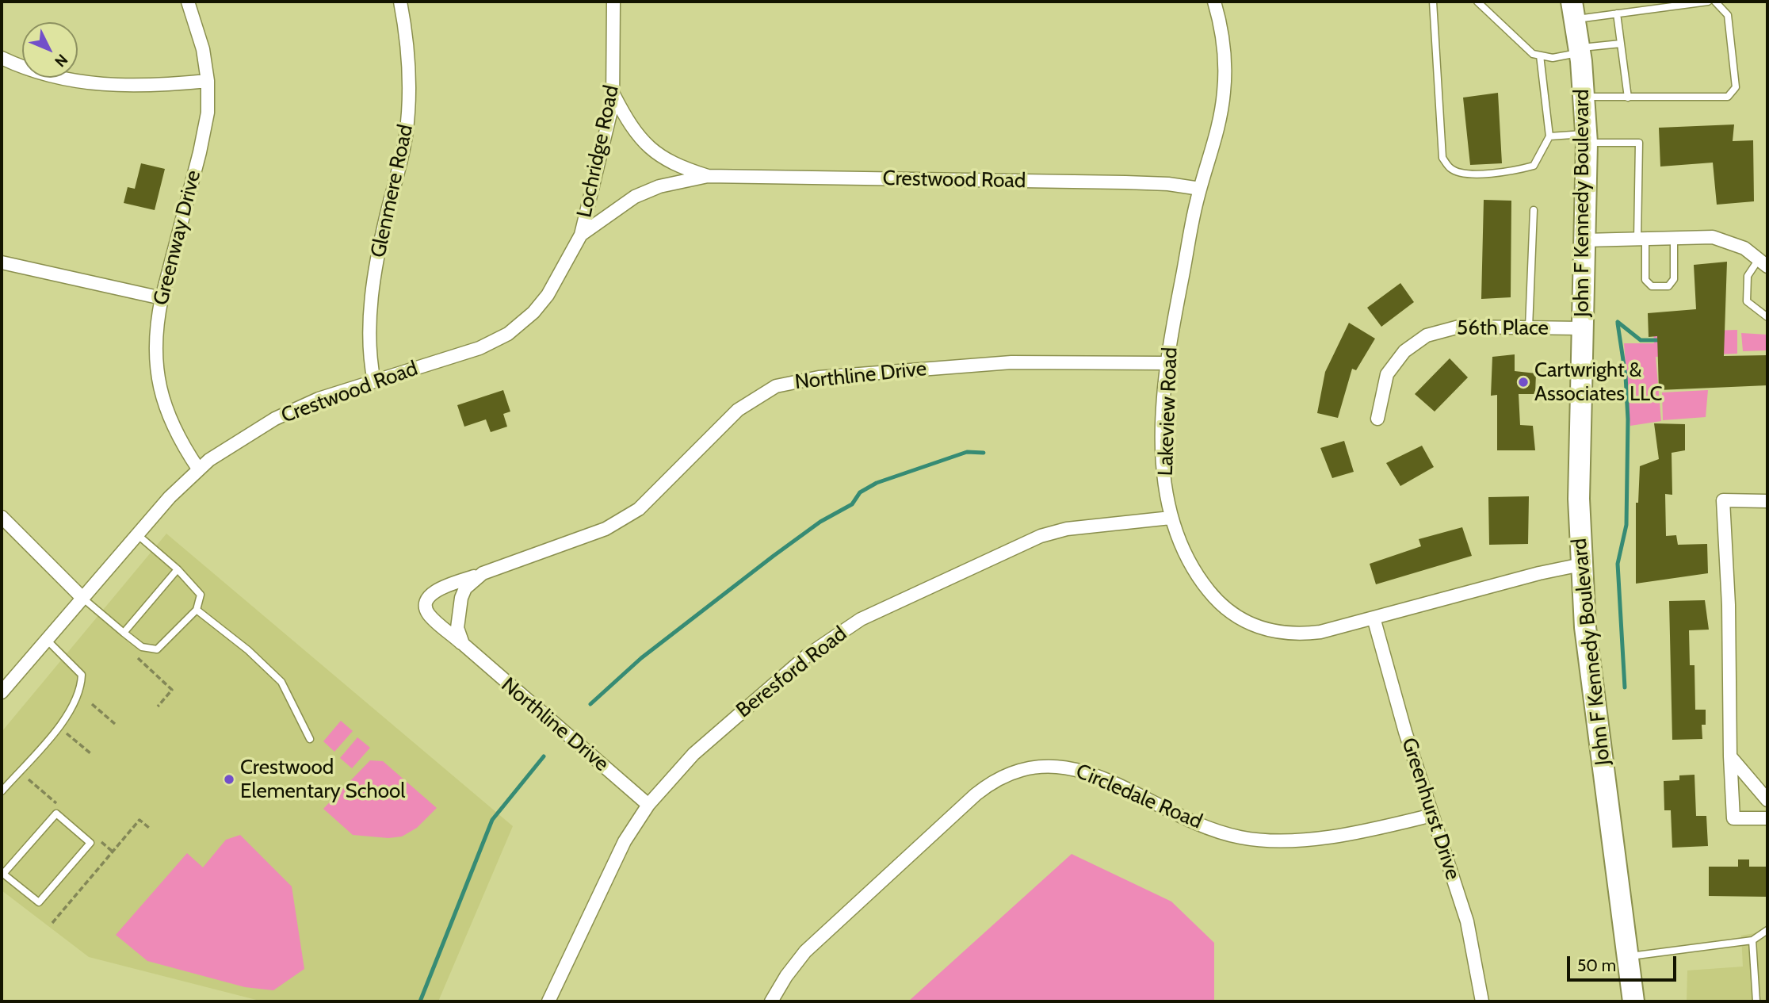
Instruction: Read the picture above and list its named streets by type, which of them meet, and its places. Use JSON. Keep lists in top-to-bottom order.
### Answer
{
  "streets": {
    "main road": ["John F Kennedy Boulevard"],
    "street": [
      "Lochridge Road",
      "Crestwood Road",
      "Glenmere Road",
      "Greenway Drive",
      "56th Place",
      "Northline Drive",
      "Lakeview Road",
      "Beresford Road",
      "Circledale Road",
      "Greenhurst Drive"
    ]
  },
  "crossings": [
    ["Lochridge Road", "Crestwood Road"],
    ["Crestwood Road", "Glenmere Road"],
    ["Crestwood Road", "Greenway Drive"],
    ["Crestwood Road", "Lakeview Road"],
    ["John F Kennedy Boulevard", "56th Place"],
    ["John F Kennedy Boulevard", "Lakeview Road"],
    ["Northline Drive", "Lakeview Road"],
    ["Northline Drive", "Beresford Road"],
    ["Lakeview Road", "Beresford Road"],
    ["Lakeview Road", "Greenhurst Drive"],
    ["Circledale Road", "Greenhurst Drive"]
  ],
  "places": ["Cartwright & Associates LLC", "Crestwood Elementary School"],
  "scale_bar": "50 m",
  "north": "bottom right"
}
